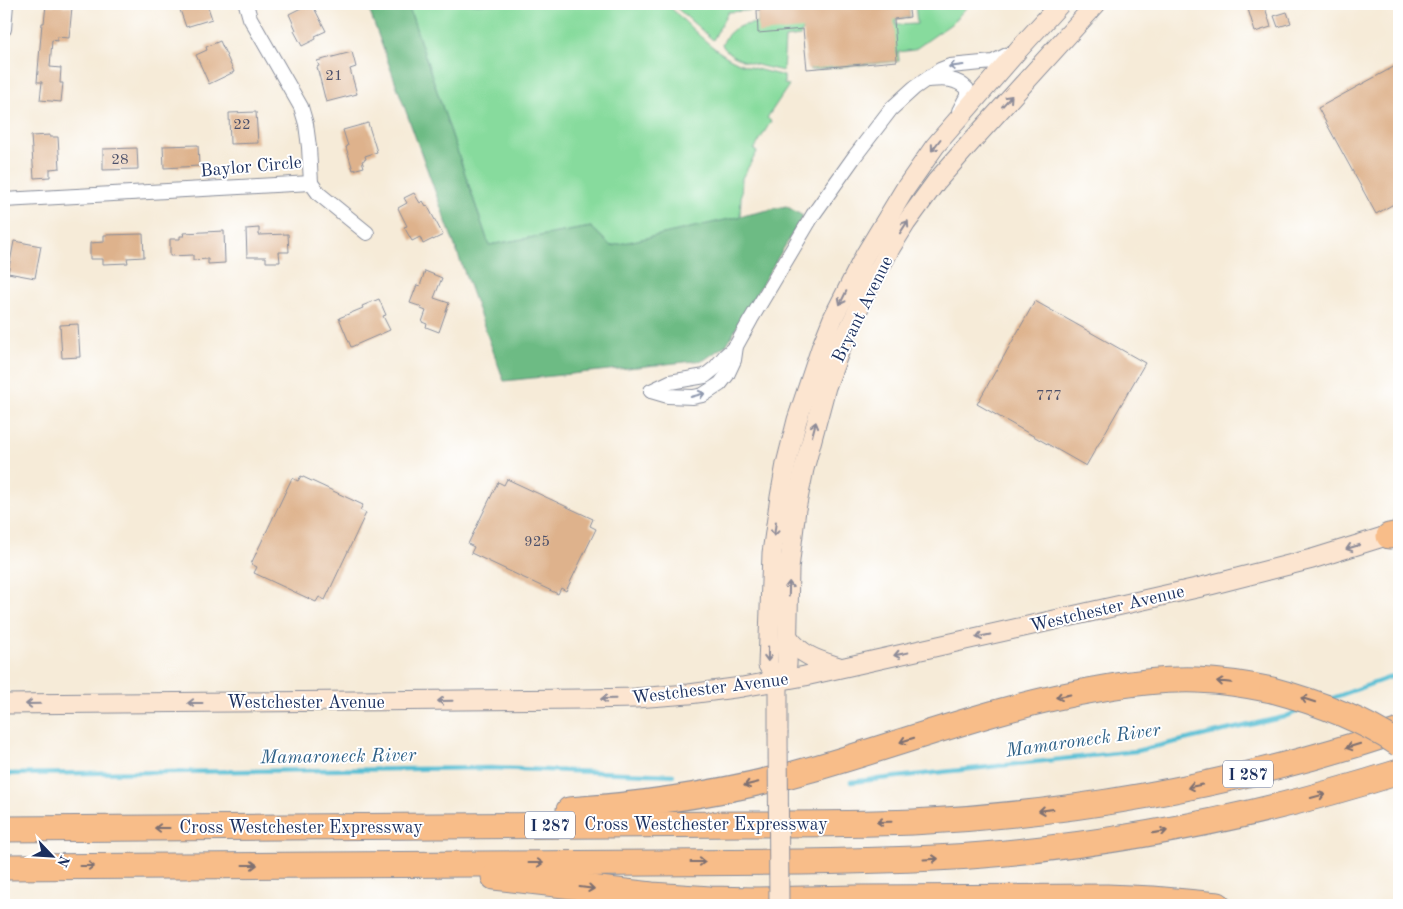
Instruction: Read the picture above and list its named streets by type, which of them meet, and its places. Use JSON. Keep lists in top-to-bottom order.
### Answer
{
  "streets": {
    "highway": ["I 287", "Cross Westchester Expressway"],
    "main road": ["Bryant Avenue", "Westchester Avenue"],
    "street": ["Baylor Circle"]
  },
  "crossings": [
    ["Bryant Avenue", "Westchester Avenue"]
  ],
  "one_way": ["Westchester Avenue"],
  "water": ["Mamaroneck River"],
  "house_numbers": [
    "21",
    "22",
    "28",
    "777",
    "925"
  ],
  "north": "bottom right"
}
